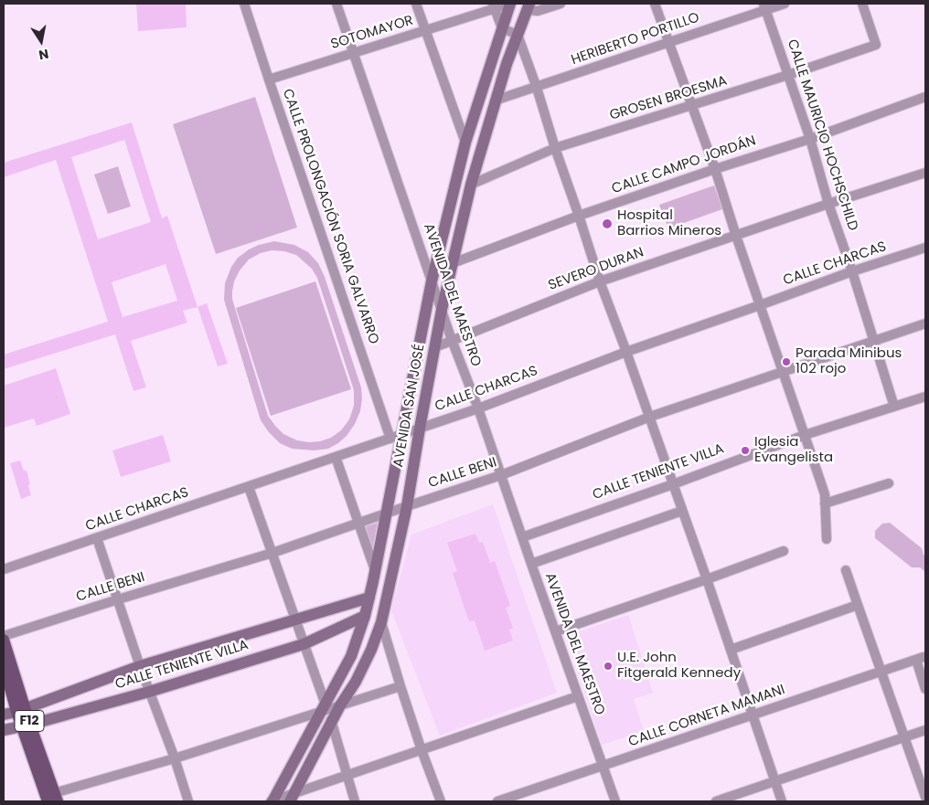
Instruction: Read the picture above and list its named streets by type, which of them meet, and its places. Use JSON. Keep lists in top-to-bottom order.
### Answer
{
  "streets": {
    "main road": ["F12"],
    "street": [
      "SOTOMAYOR",
      "HERIBERTO PORTILLO",
      "GROSEN BROESMA",
      "CALLE MAURICIO HOCHSCHILD",
      "CALLE CAMPO JORDÁN",
      "CALLE PROLONGACIÓN SORIA GALVARRO",
      "CALLE CHARCAS",
      "SEVERO DURAN",
      "AVENIDA DEL MAESTRO",
      "AVENIDA SAN JOSÉ",
      "CALLE TENIENTE VILLA",
      "CALLE BENI",
      "CALLE CORNETA MAMANI"
    ]
  },
  "crossings": [
    ["SOTOMAYOR", "CALLE PROLONGACIÓN SORIA GALVARRO"],
    ["SOTOMAYOR", "AVENIDA DEL MAESTRO"],
    ["SOTOMAYOR", "AVENIDA SAN JOSÉ"],
    ["HERIBERTO PORTILLO", "CALLE MAURICIO HOCHSCHILD"],
    ["HERIBERTO PORTILLO", "AVENIDA SAN JOSÉ"],
    ["GROSEN BROESMA", "CALLE MAURICIO HOCHSCHILD"],
    ["GROSEN BROESMA", "AVENIDA SAN JOSÉ"],
    ["CALLE MAURICIO HOCHSCHILD", "CALLE CAMPO JORDÁN"],
    ["CALLE MAURICIO HOCHSCHILD", "CALLE CHARCAS"],
    ["CALLE MAURICIO HOCHSCHILD", "SEVERO DURAN"],
    ["CALLE MAURICIO HOCHSCHILD", "CALLE TENIENTE VILLA"],
    ["CALLE MAURICIO HOCHSCHILD", "CALLE BENI"],
    ["CALLE CAMPO JORDÁN", "AVENIDA SAN JOSÉ"],
    ["CALLE PROLONGACIÓN SORIA GALVARRO", "CALLE CHARCAS"],
    ["CALLE CHARCAS", "AVENIDA DEL MAESTRO"],
    ["CALLE CHARCAS", "AVENIDA SAN JOSÉ"],
    ["SEVERO DURAN", "AVENIDA DEL MAESTRO"],
    ["SEVERO DURAN", "AVENIDA SAN JOSÉ"],
    ["AVENIDA DEL MAESTRO", "AVENIDA SAN JOSÉ"],
    ["AVENIDA DEL MAESTRO", "CALLE TENIENTE VILLA"],
    ["AVENIDA DEL MAESTRO", "CALLE BENI"],
    ["AVENIDA DEL MAESTRO", "CALLE CORNETA MAMANI"],
    ["AVENIDA SAN JOSÉ", "CALLE TENIENTE VILLA"],
    ["AVENIDA SAN JOSÉ", "CALLE BENI"],
    ["CALLE TENIENTE VILLA", "F12"],
    ["CALLE BENI", "F12"]
  ],
  "places": [
    "Hospital Barrios Mineros",
    "Parada Minibus 102 rojo",
    "Iglesia Evangelista",
    "U.E. John Fitgerald Kennedy"
  ],
  "north": "bottom"
}
